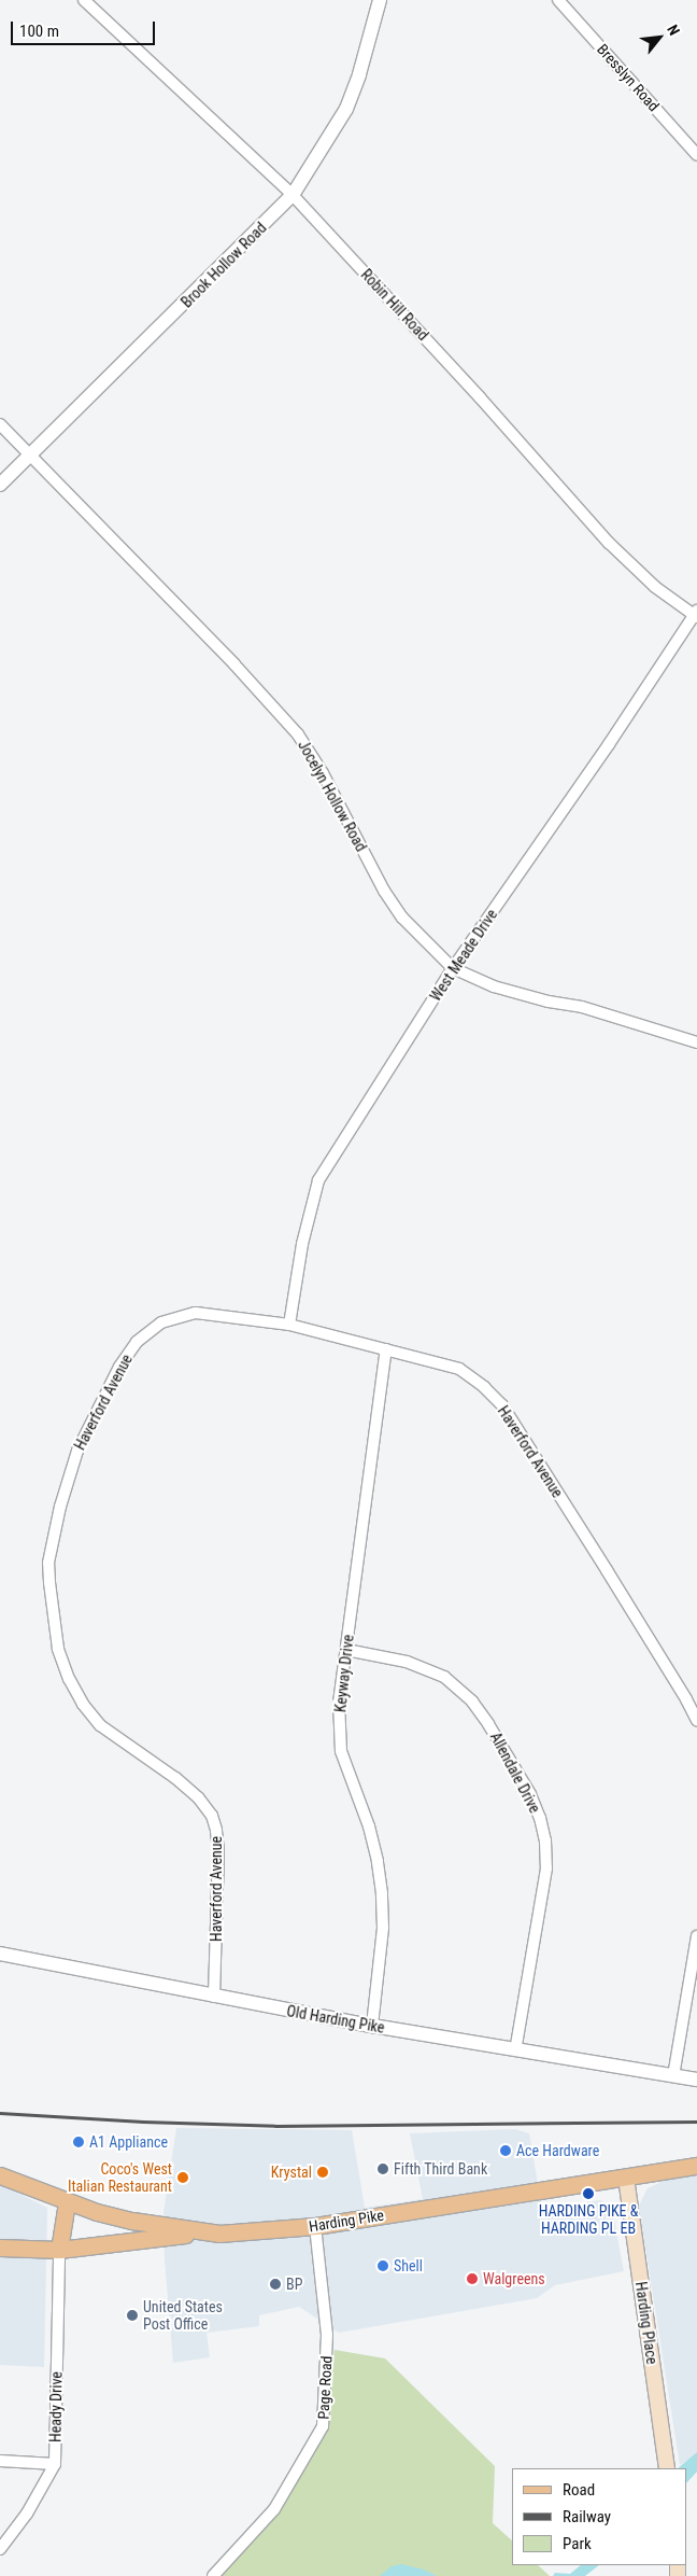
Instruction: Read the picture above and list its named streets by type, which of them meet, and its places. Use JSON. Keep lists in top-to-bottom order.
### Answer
{
  "streets": {
    "main road": ["Harding Pike", "Harding Place"],
    "street": [
      "Bresslyn Road",
      "Brook Hollow Road",
      "Robin Hill Road",
      "Jocelyn Hollow Road",
      "West Meade Drive",
      "Haverford Avenue",
      "Keyway Drive",
      "Allendale Drive",
      "Old Harding Pike",
      "Page Road",
      "Heady Drive"
    ]
  },
  "crossings": [
    ["Brook Hollow Road", "Robin Hill Road"],
    ["Brook Hollow Road", "Jocelyn Hollow Road"],
    ["Robin Hill Road", "West Meade Drive"],
    ["Jocelyn Hollow Road", "West Meade Drive"],
    ["West Meade Drive", "Haverford Avenue"],
    ["Haverford Avenue", "Keyway Drive"],
    ["Haverford Avenue", "Old Harding Pike"],
    ["Keyway Drive", "Allendale Drive"],
    ["Keyway Drive", "Old Harding Pike"],
    ["Allendale Drive", "Old Harding Pike"],
    ["Harding Pike", "Harding Place"],
    ["Harding Pike", "Page Road"]
  ],
  "places": [
    "A1 Appliance",
    "Ace Hardware",
    "Fifth Third Bank",
    "Krystal",
    "Coco's West Italian Restaurant",
    "HARDING PIKE & HARDING PL EB",
    "Shell",
    "Walgreens",
    "BP",
    "United States Post Office"
  ],
  "legend": ["Road", "Railway", "Park"],
  "scale_bar": "100 m",
  "north": "top right"
}
